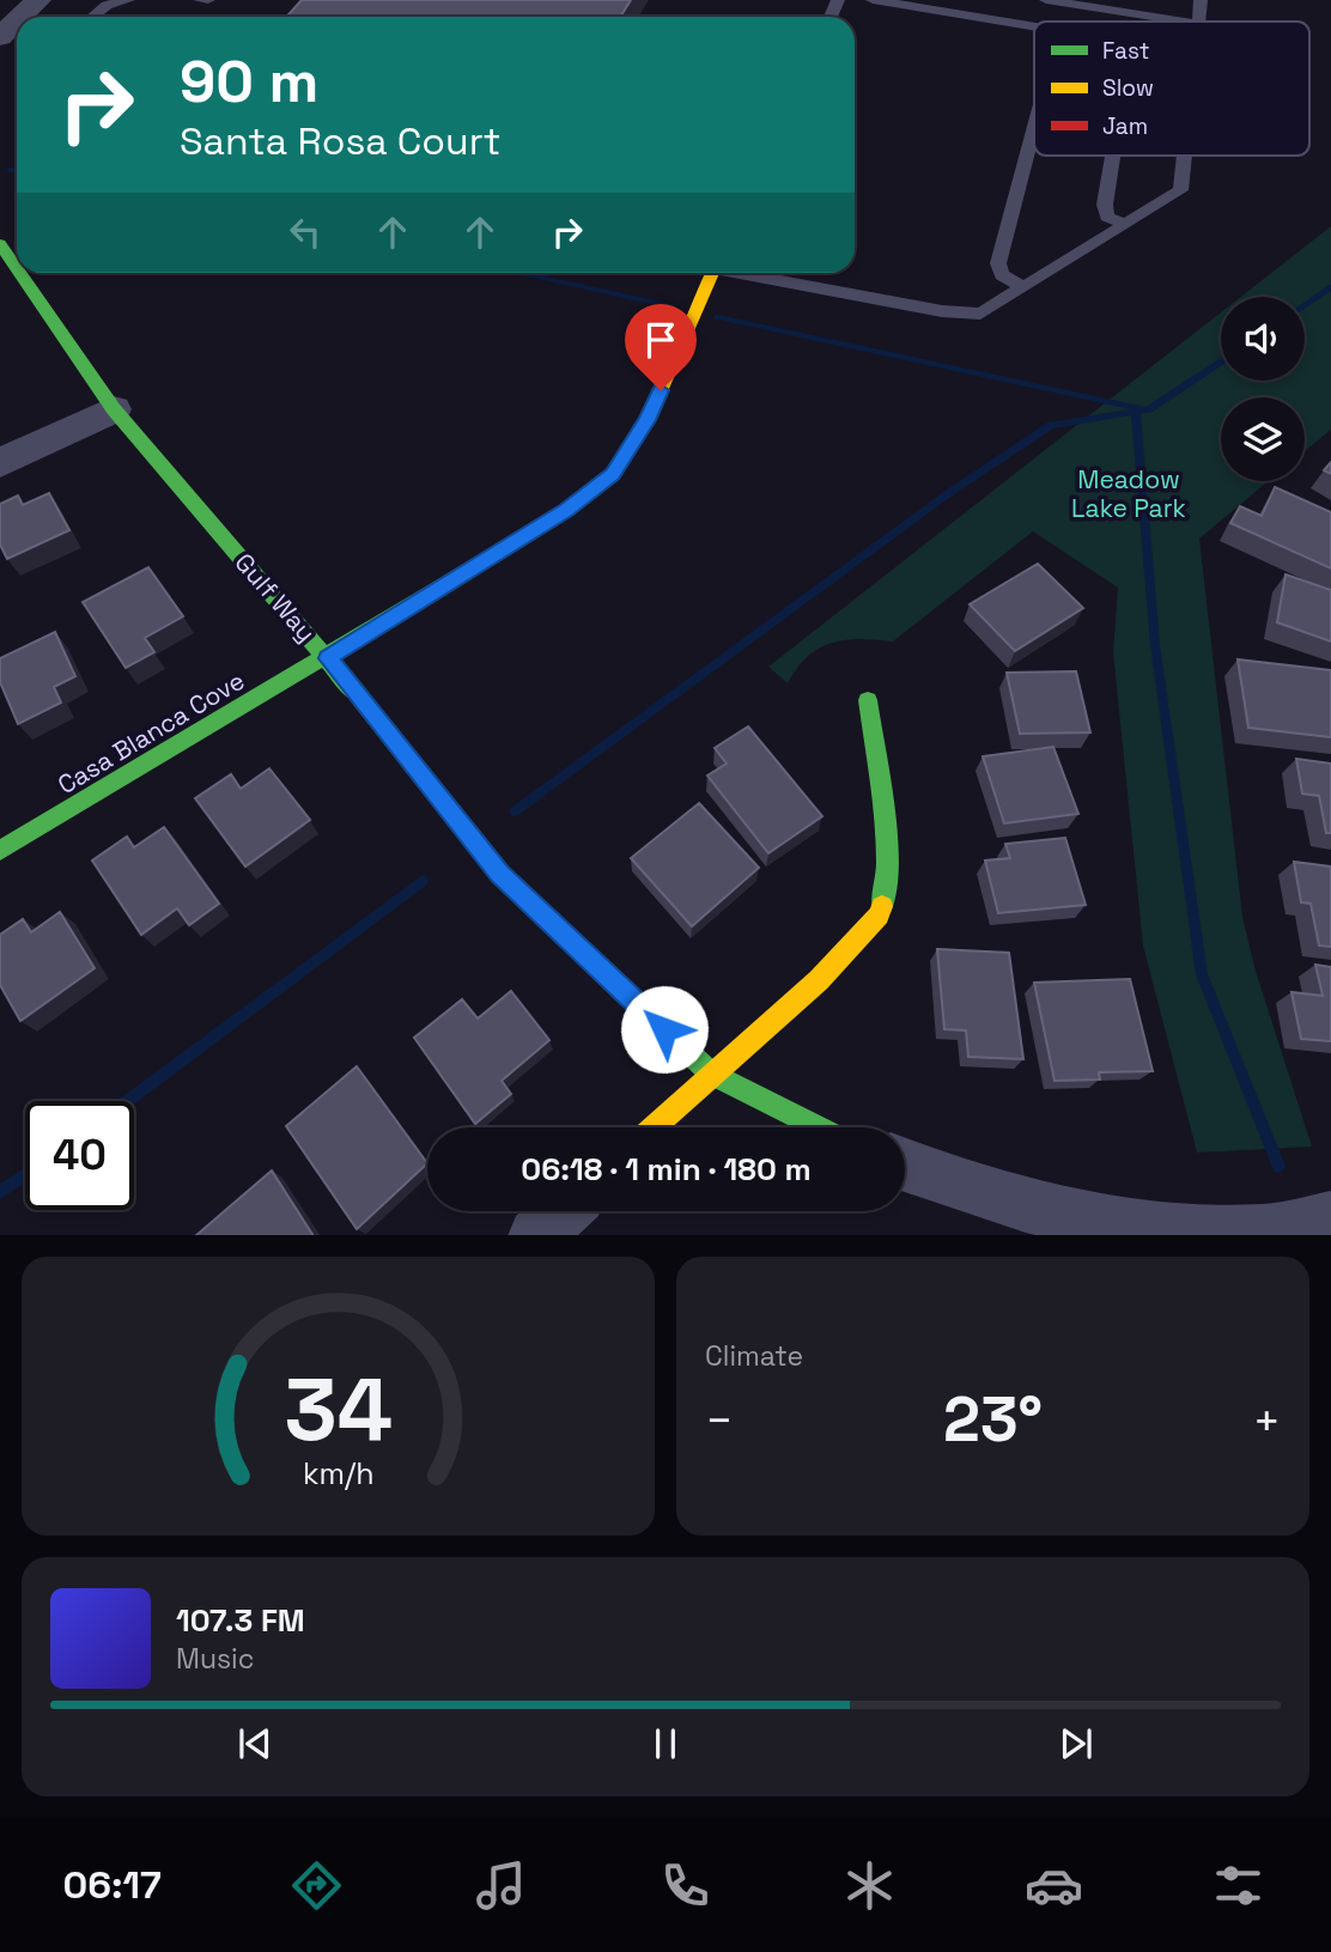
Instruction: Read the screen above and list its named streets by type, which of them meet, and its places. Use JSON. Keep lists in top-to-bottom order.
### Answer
{
  "streets": {
    "street": ["Gulf Way", "Casa Blanca Cove"]
  },
  "crossings": [
    ["Gulf Way", "Casa Blanca Cove"]
  ],
  "parks": ["Meadow Lake Park"],
  "legend": ["Fast", "Slow", "Jam"],
  "page": {
    "turn": ["90 m", "Santa Rosa Court"],
    "limit": "40",
    "trip": "06:18 · 1 min · 180 m",
    "tile": "Climate",
    "heat": ["−", "23°", "+"],
    "song": ["107.3 FM", "Music"],
    "tabs": "06:17",
    "gauge": ["34", "km/h"]
  }
}
